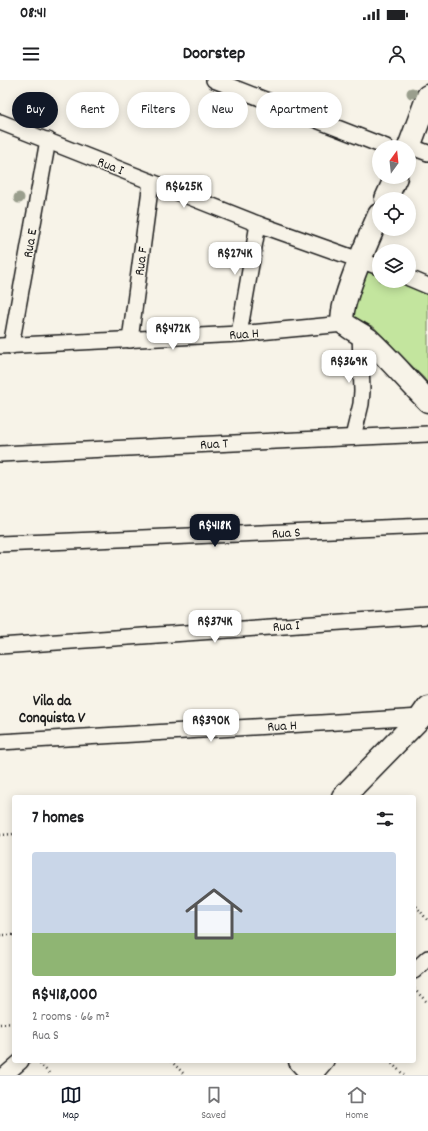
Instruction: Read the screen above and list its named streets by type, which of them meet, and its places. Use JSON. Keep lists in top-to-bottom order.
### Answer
{
  "streets": {
    "street": [
      "Rua I",
      "Rua E",
      "Rua F",
      "Rua H",
      "Rua T",
      "Rua S"
    ]
  },
  "crossings": [
    ["Rua I", "Rua E"],
    ["Rua I", "Rua F"],
    ["Rua E", "Rua H"],
    ["Rua F", "Rua H"]
  ],
  "districts": ["Vila da Conquista V"],
  "north": "top",
  "page": {
    "status": "08:41",
    "header": "Doorstep",
    "chip": [
      "Buy",
      "Rent",
      "Filters",
      "New",
      "Apartment"
    ],
    "price": [
      "R$625K",
      "R$274K",
      "R$472K",
      "R$369K",
      "R$418K",
      "R$374K",
      "R$390K"
    ],
    "heading": "7 homes",
    "list": [
      {
        "name": "R$418,000",
        "note": "2 rooms · 66 m² · Rua S"
      }
    ],
    "tabs": ["Map", "Saved", "Home"]
  }
}
